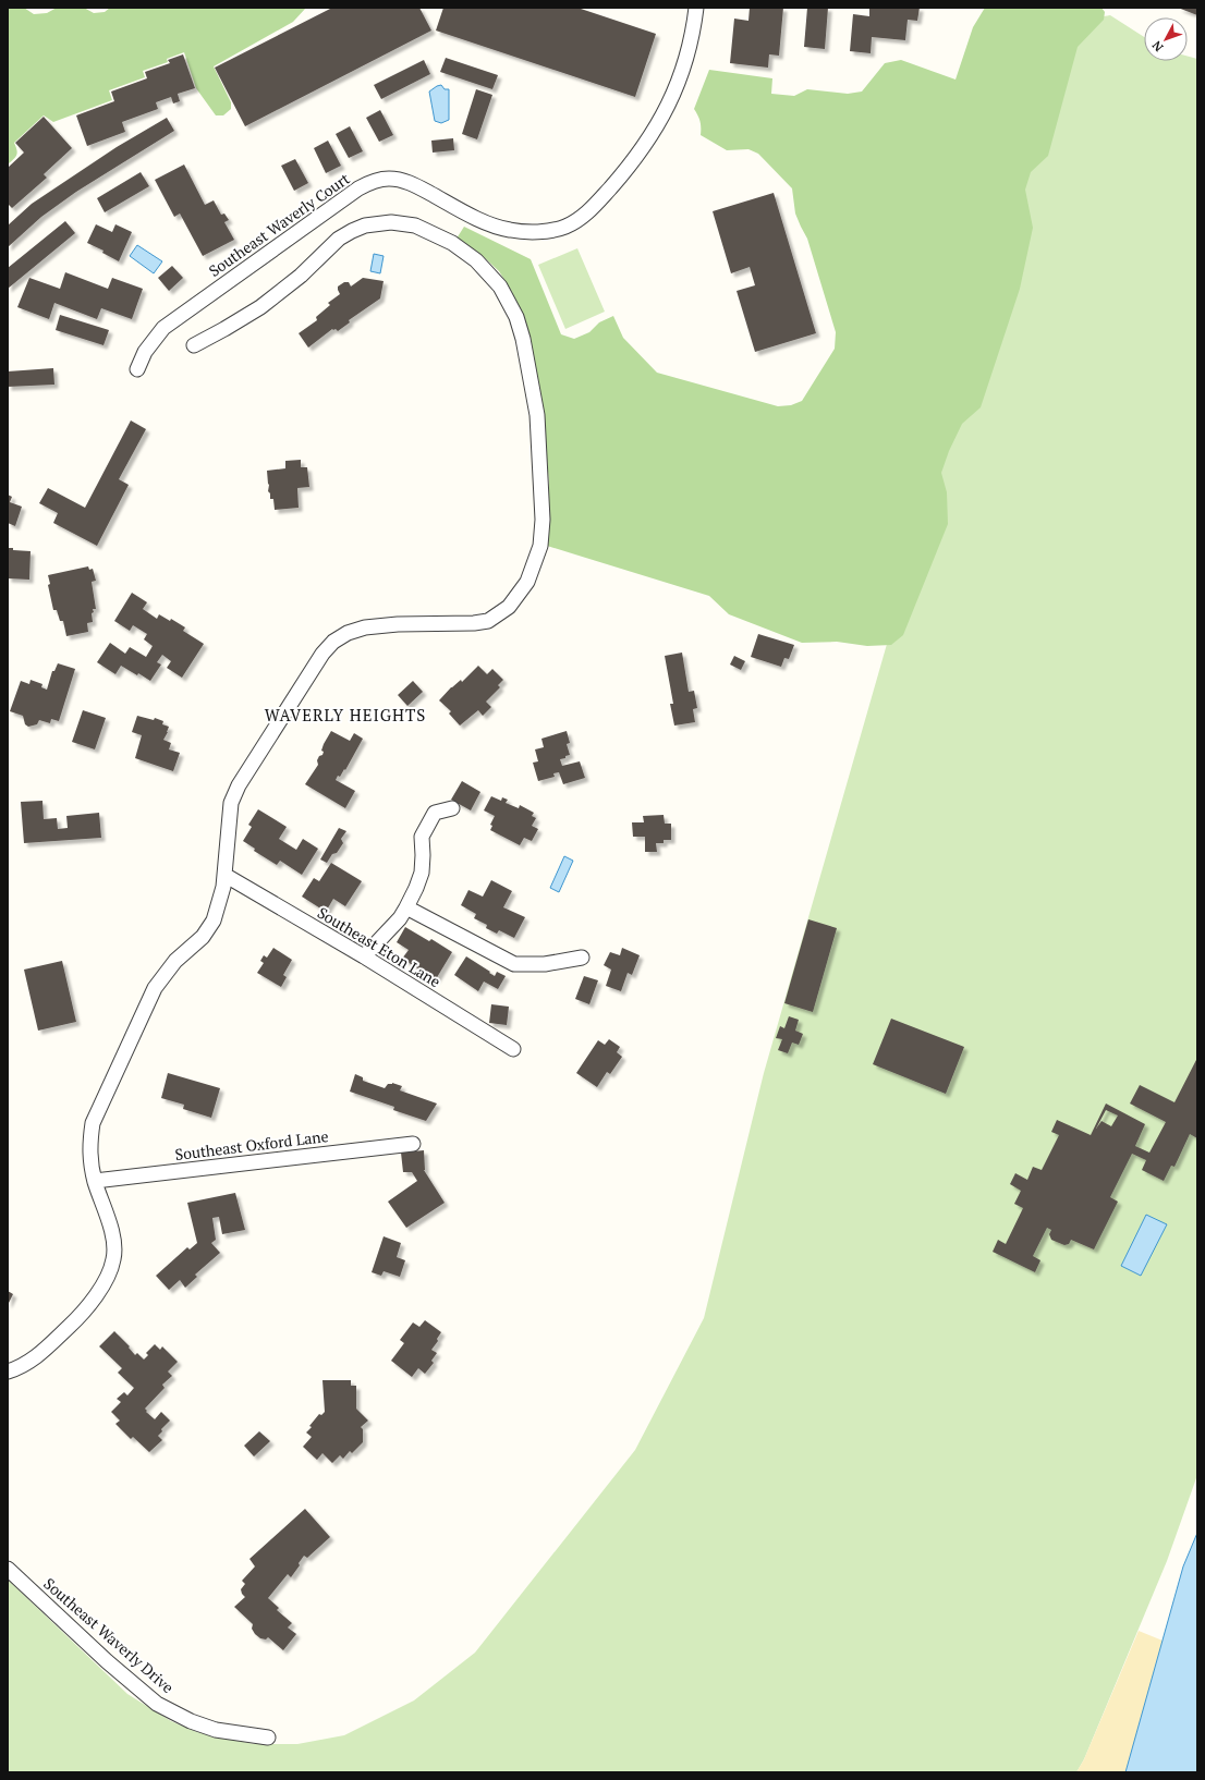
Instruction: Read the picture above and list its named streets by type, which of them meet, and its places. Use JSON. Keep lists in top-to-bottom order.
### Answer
{
  "streets": {
    "street": [
      "Southeast Waverly Court",
      "Southeast Eton Lane",
      "Southeast Oxford Lane",
      "Southeast Waverly Drive"
    ]
  },
  "districts": ["WAVERLY HEIGHTS"],
  "north": "bottom left"
}
